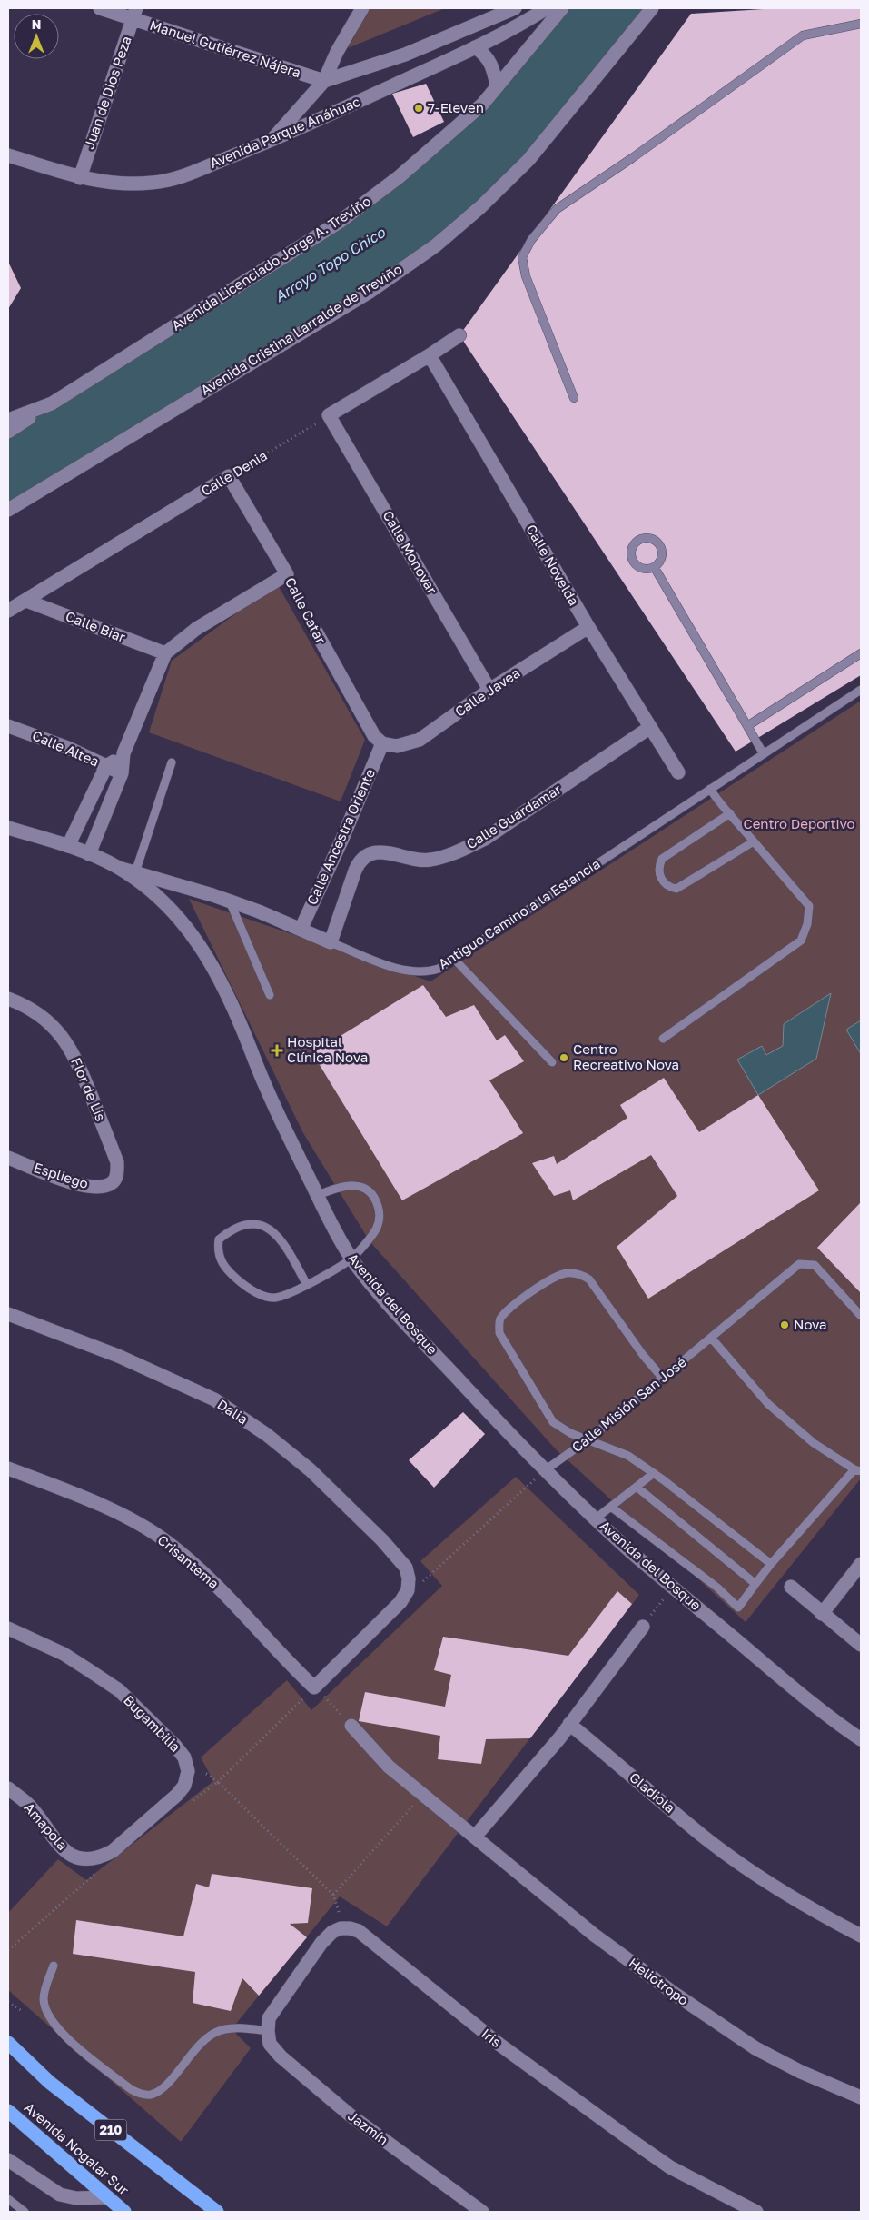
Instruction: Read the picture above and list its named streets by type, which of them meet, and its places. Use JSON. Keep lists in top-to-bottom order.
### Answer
{
  "streets": {
    "highway": ["210", "Avenida Nogalar Sur"],
    "street": [
      "Manuel Gutiérrez Nájera",
      "Juan de Dios Peza",
      "Avenida Parque Anáhuac",
      "Avenida Licenciado Jorge A. Treviño",
      "Avenida Cristina Larralde de Treviño",
      "Calle Denia",
      "Calle Monovar",
      "Calle Novelda",
      "Calle Catar",
      "Calle Biar",
      "Calle Javea",
      "Calle Altea",
      "Calle Guardamar",
      "Calle Ancestra Oriente",
      "Antiguo Camino a la Estancia",
      "Flor de Lis",
      "Espliego",
      "Avenida del Bosque",
      "Dalia",
      "Crisantema",
      "Bugambilia",
      "Gladiola",
      "Amapola",
      "Heliotropo",
      "Iris",
      "Jazmín"
    ],
    "lane": ["Calle Misión San José"]
  },
  "crossings": [
    ["Manuel Gutiérrez Nájera", "Juan de Dios Peza"],
    ["Juan de Dios Peza", "Avenida Parque Anáhuac"],
    ["Calle Denia", "Calle Monovar"],
    ["Calle Denia", "Calle Catar"],
    ["Calle Denia", "Calle Biar"],
    ["Calle Monovar", "Calle Javea"],
    ["Calle Novelda", "Calle Javea"],
    ["Calle Novelda", "Calle Guardamar"],
    ["Calle Catar", "Calle Javea"],
    ["Calle Catar", "Calle Ancestra Oriente"],
    ["Calle Javea", "Calle Ancestra Oriente"],
    ["Calle Guardamar", "Calle Ancestra Oriente"],
    ["Calle Ancestra Oriente", "Antiguo Camino a la Estancia"],
    ["Antiguo Camino a la Estancia", "Avenida del Bosque"],
    ["Flor de Lis", "Espliego"],
    ["Avenida del Bosque", "Calle Misión San José"],
    ["Bugambilia", "Amapola"]
  ],
  "water": ["Arroyo Topo Chico"],
  "parks": ["Centro Deportivo"],
  "places": {
    "other": ["7-Eleven", "Centro Recreativo Nova", "Nova"],
    "health": ["Hospital Clínica Nova"]
  },
  "north": "top"
}
